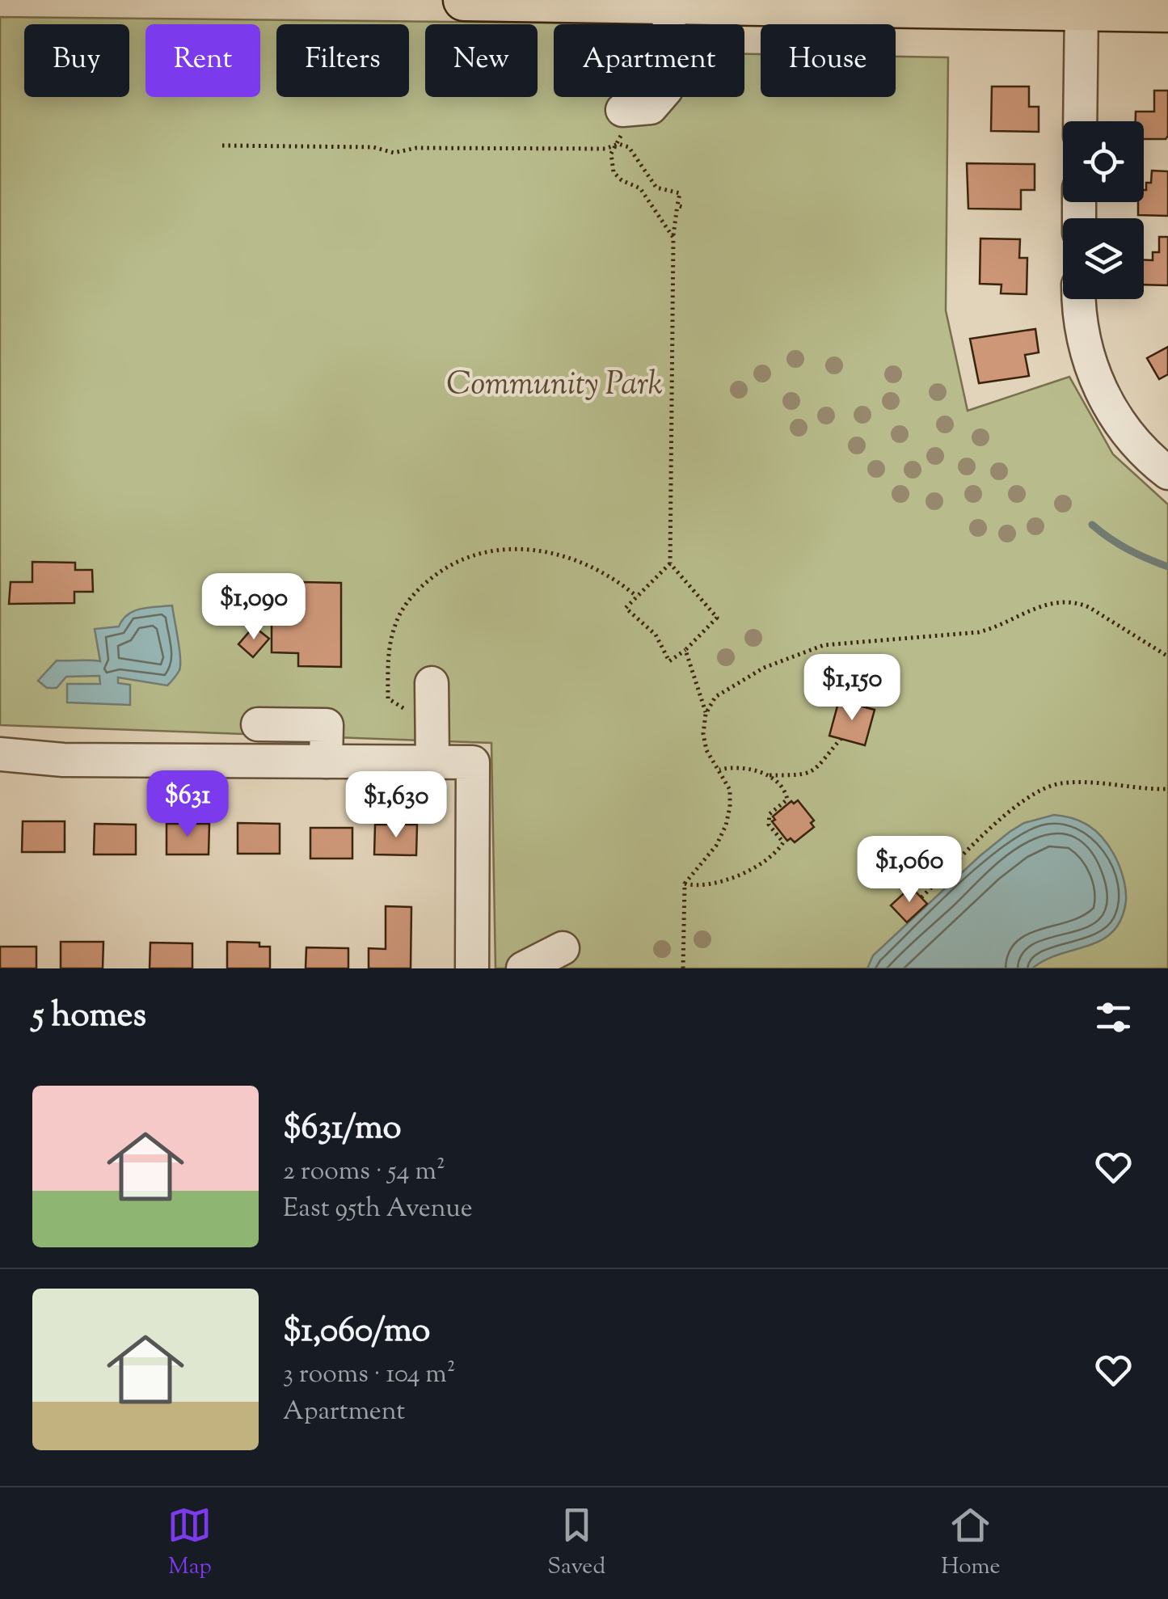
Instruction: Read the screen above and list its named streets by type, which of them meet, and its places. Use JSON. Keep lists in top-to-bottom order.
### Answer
{
  "parks": ["Community Park"],
  "page": {
    "chip": [
      "Buy",
      "Rent",
      "Filters",
      "New",
      "Apartment",
      "House"
    ],
    "price": [
      "$1,090",
      "$1,150",
      "$631",
      "$1,630",
      "$1,060"
    ],
    "heading": "5 homes",
    "list": [
      {
        "name": "$631/mo",
        "note": "2 rooms · 54 m² · East 95th Avenue"
      },
      {
        "name": "$1,060/mo",
        "note": "3 rooms · 104 m² · Apartment"
      }
    ],
    "tabs": ["Map", "Saved", "Home"]
  }
}
